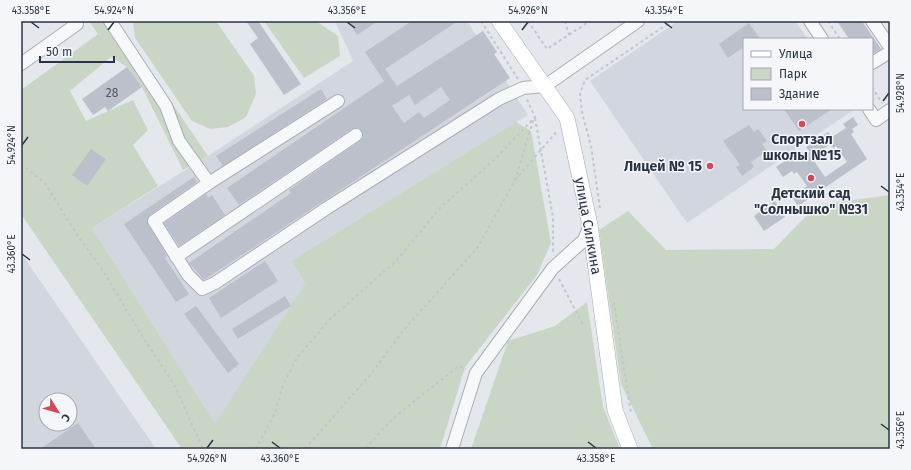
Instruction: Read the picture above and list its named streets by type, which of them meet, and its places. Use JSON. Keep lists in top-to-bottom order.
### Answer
{
  "streets": {
    "main road": ["улица Силкина"]
  },
  "places": ["Спортзал школы №15", "Лицей № 15", "Детский сад \"Солнышко\" №31"],
  "house_numbers": ["28"],
  "legend": ["Улица", "Парк", "Здание"],
  "scale_bar": "50 m",
  "north": "bottom right",
  "coordinates": [
    "43.358°E",
    "54.924°N",
    "43.356°E",
    "54.926°N",
    "43.354°E",
    "54.928°N",
    "43.360°E"
  ]
}
